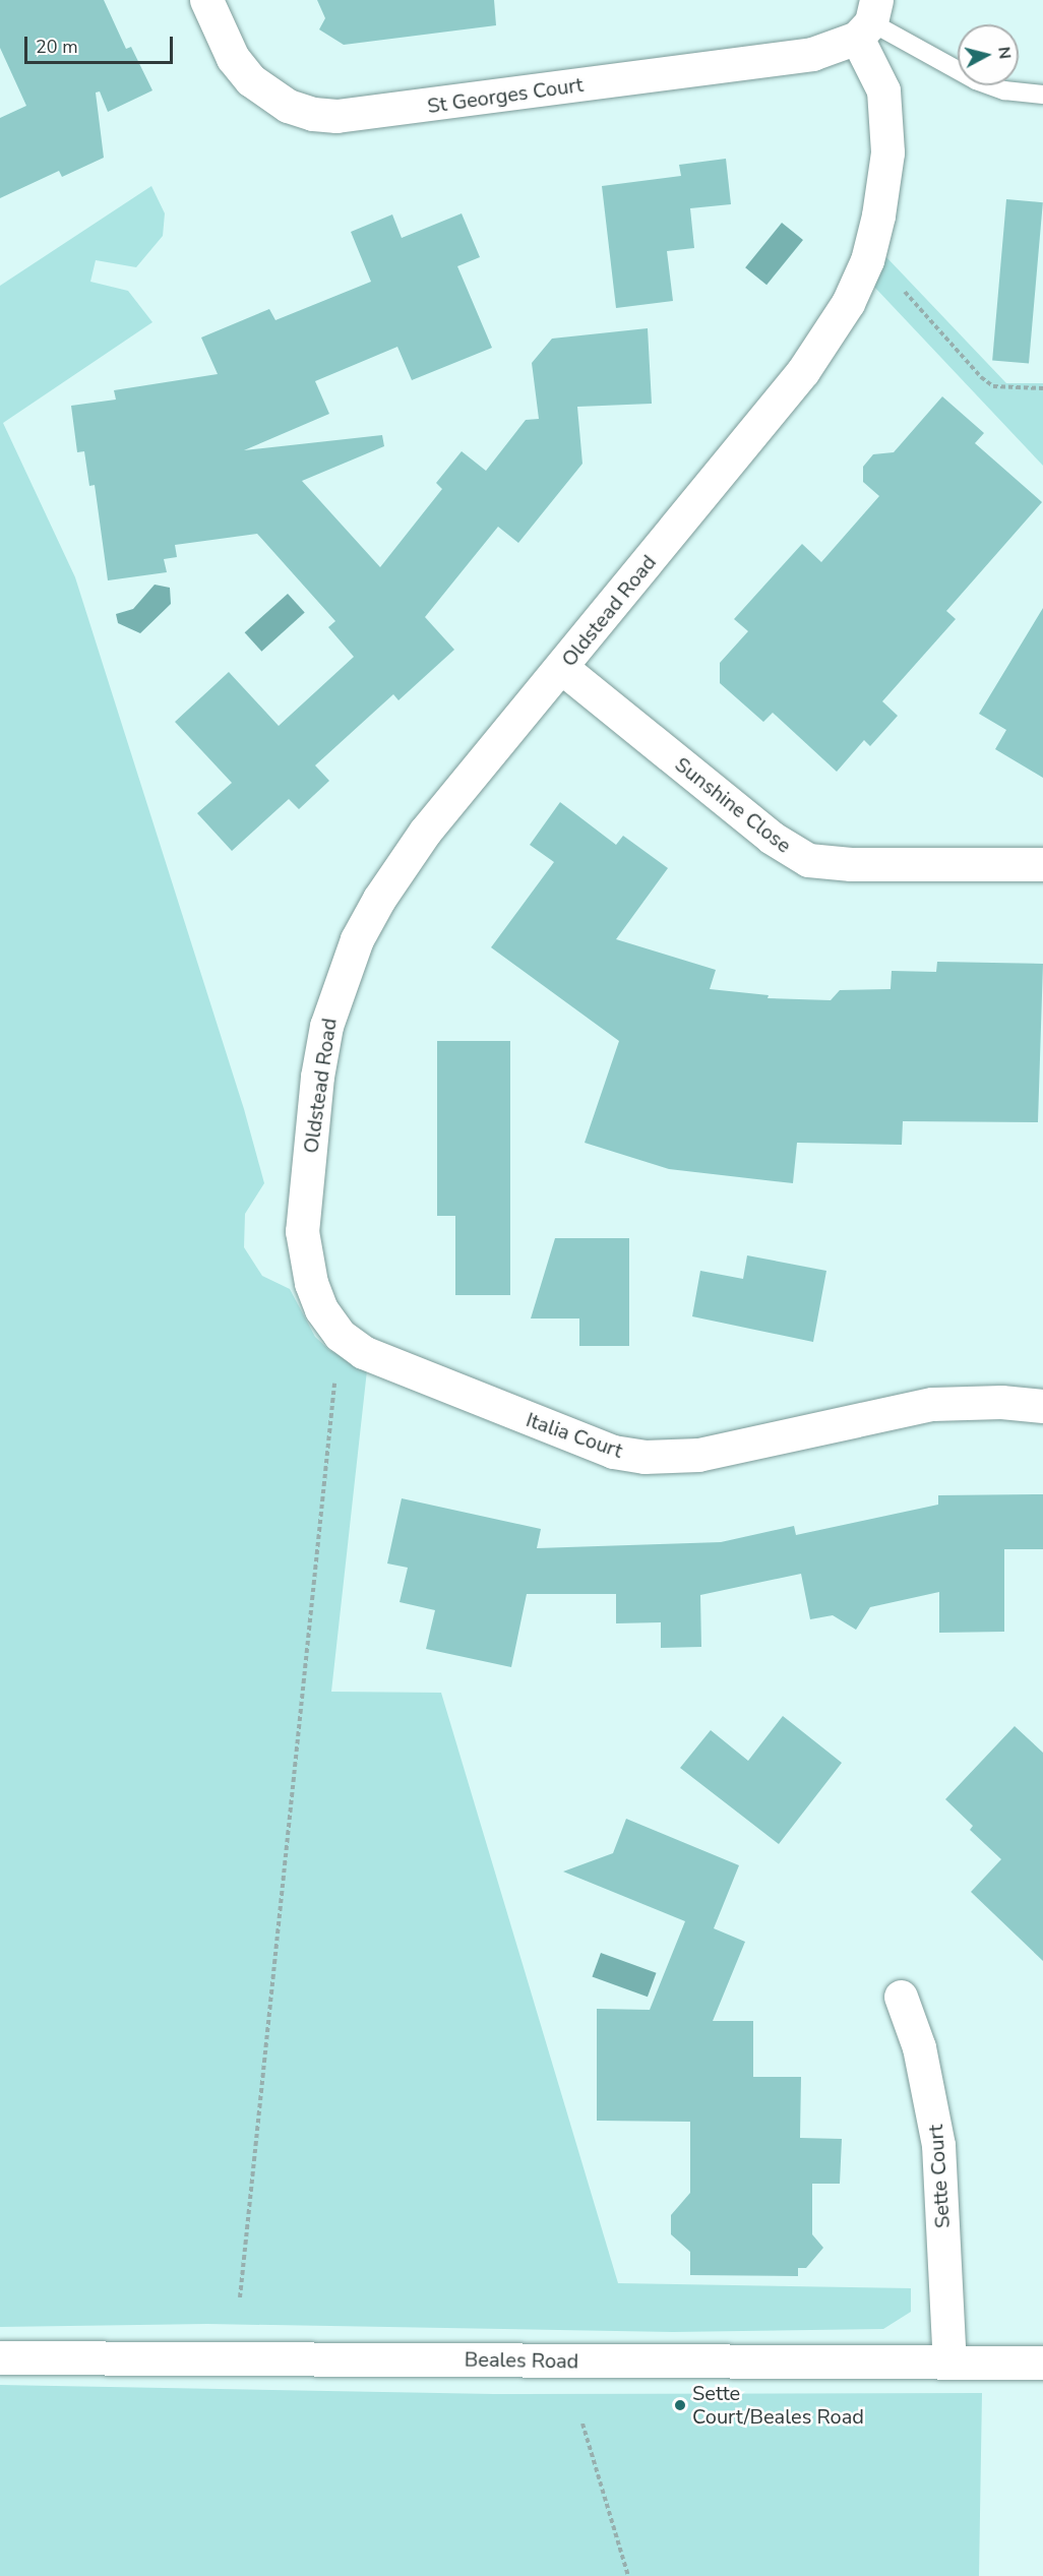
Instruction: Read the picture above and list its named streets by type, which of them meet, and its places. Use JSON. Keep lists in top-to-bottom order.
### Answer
{
  "streets": {
    "street": [
      "St Georges Court",
      "Oldstead Road",
      "Sunshine Close",
      "Italia Court",
      "Sette Court",
      "Beales Road"
    ]
  },
  "crossings": [
    ["St Georges Court", "Oldstead Road"],
    ["Oldstead Road", "Sunshine Close"],
    ["Oldstead Road", "Italia Court"],
    ["Sette Court", "Beales Road"]
  ],
  "places": ["Sette Court/Beales Road"],
  "scale_bar": "20 m",
  "north": "right"
}
